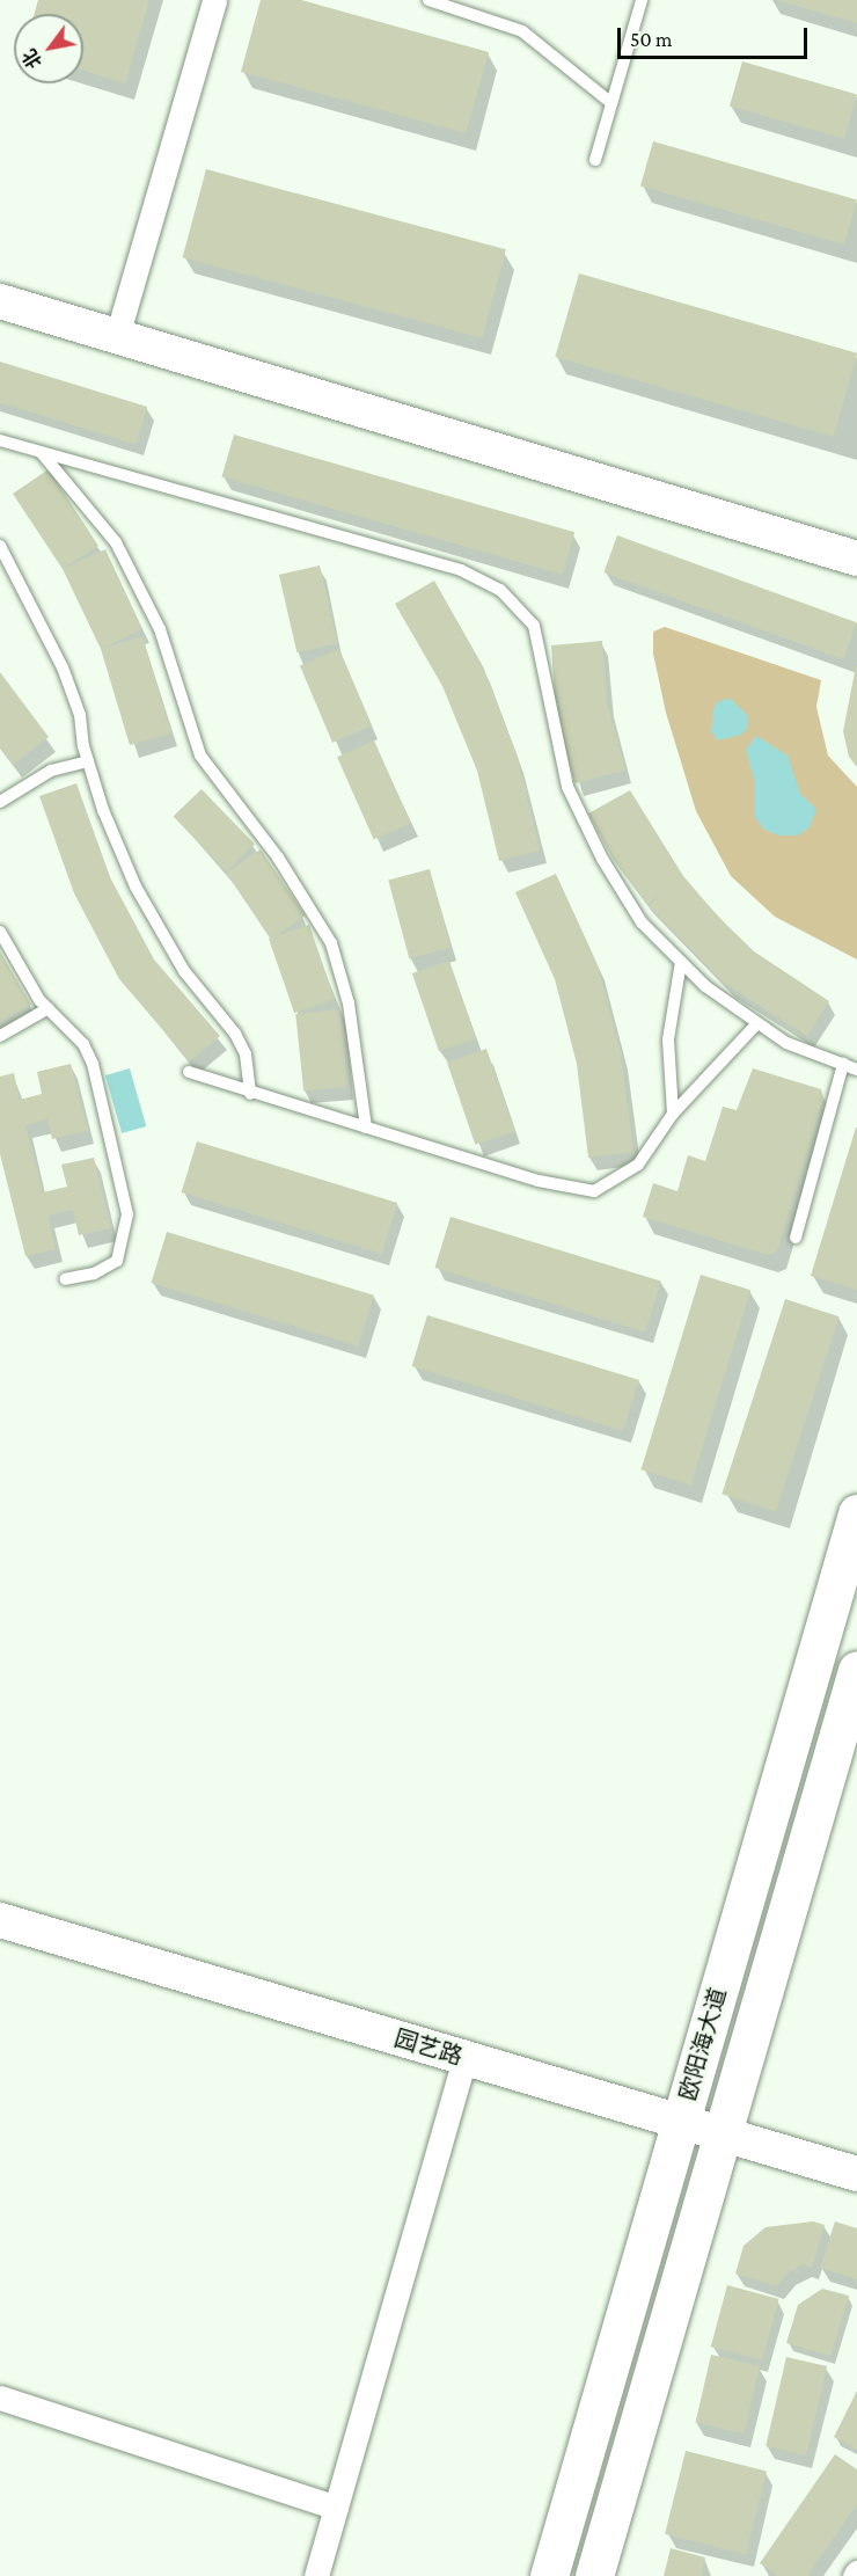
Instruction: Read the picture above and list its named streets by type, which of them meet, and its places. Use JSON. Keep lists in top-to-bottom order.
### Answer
{
  "streets": {
    "main road": ["欧阳海大道"],
    "street": ["园艺路"]
  },
  "crossings": [
    ["欧阳海大道", "园艺路"]
  ],
  "scale_bar": "50 m",
  "north": "bottom left"
}
